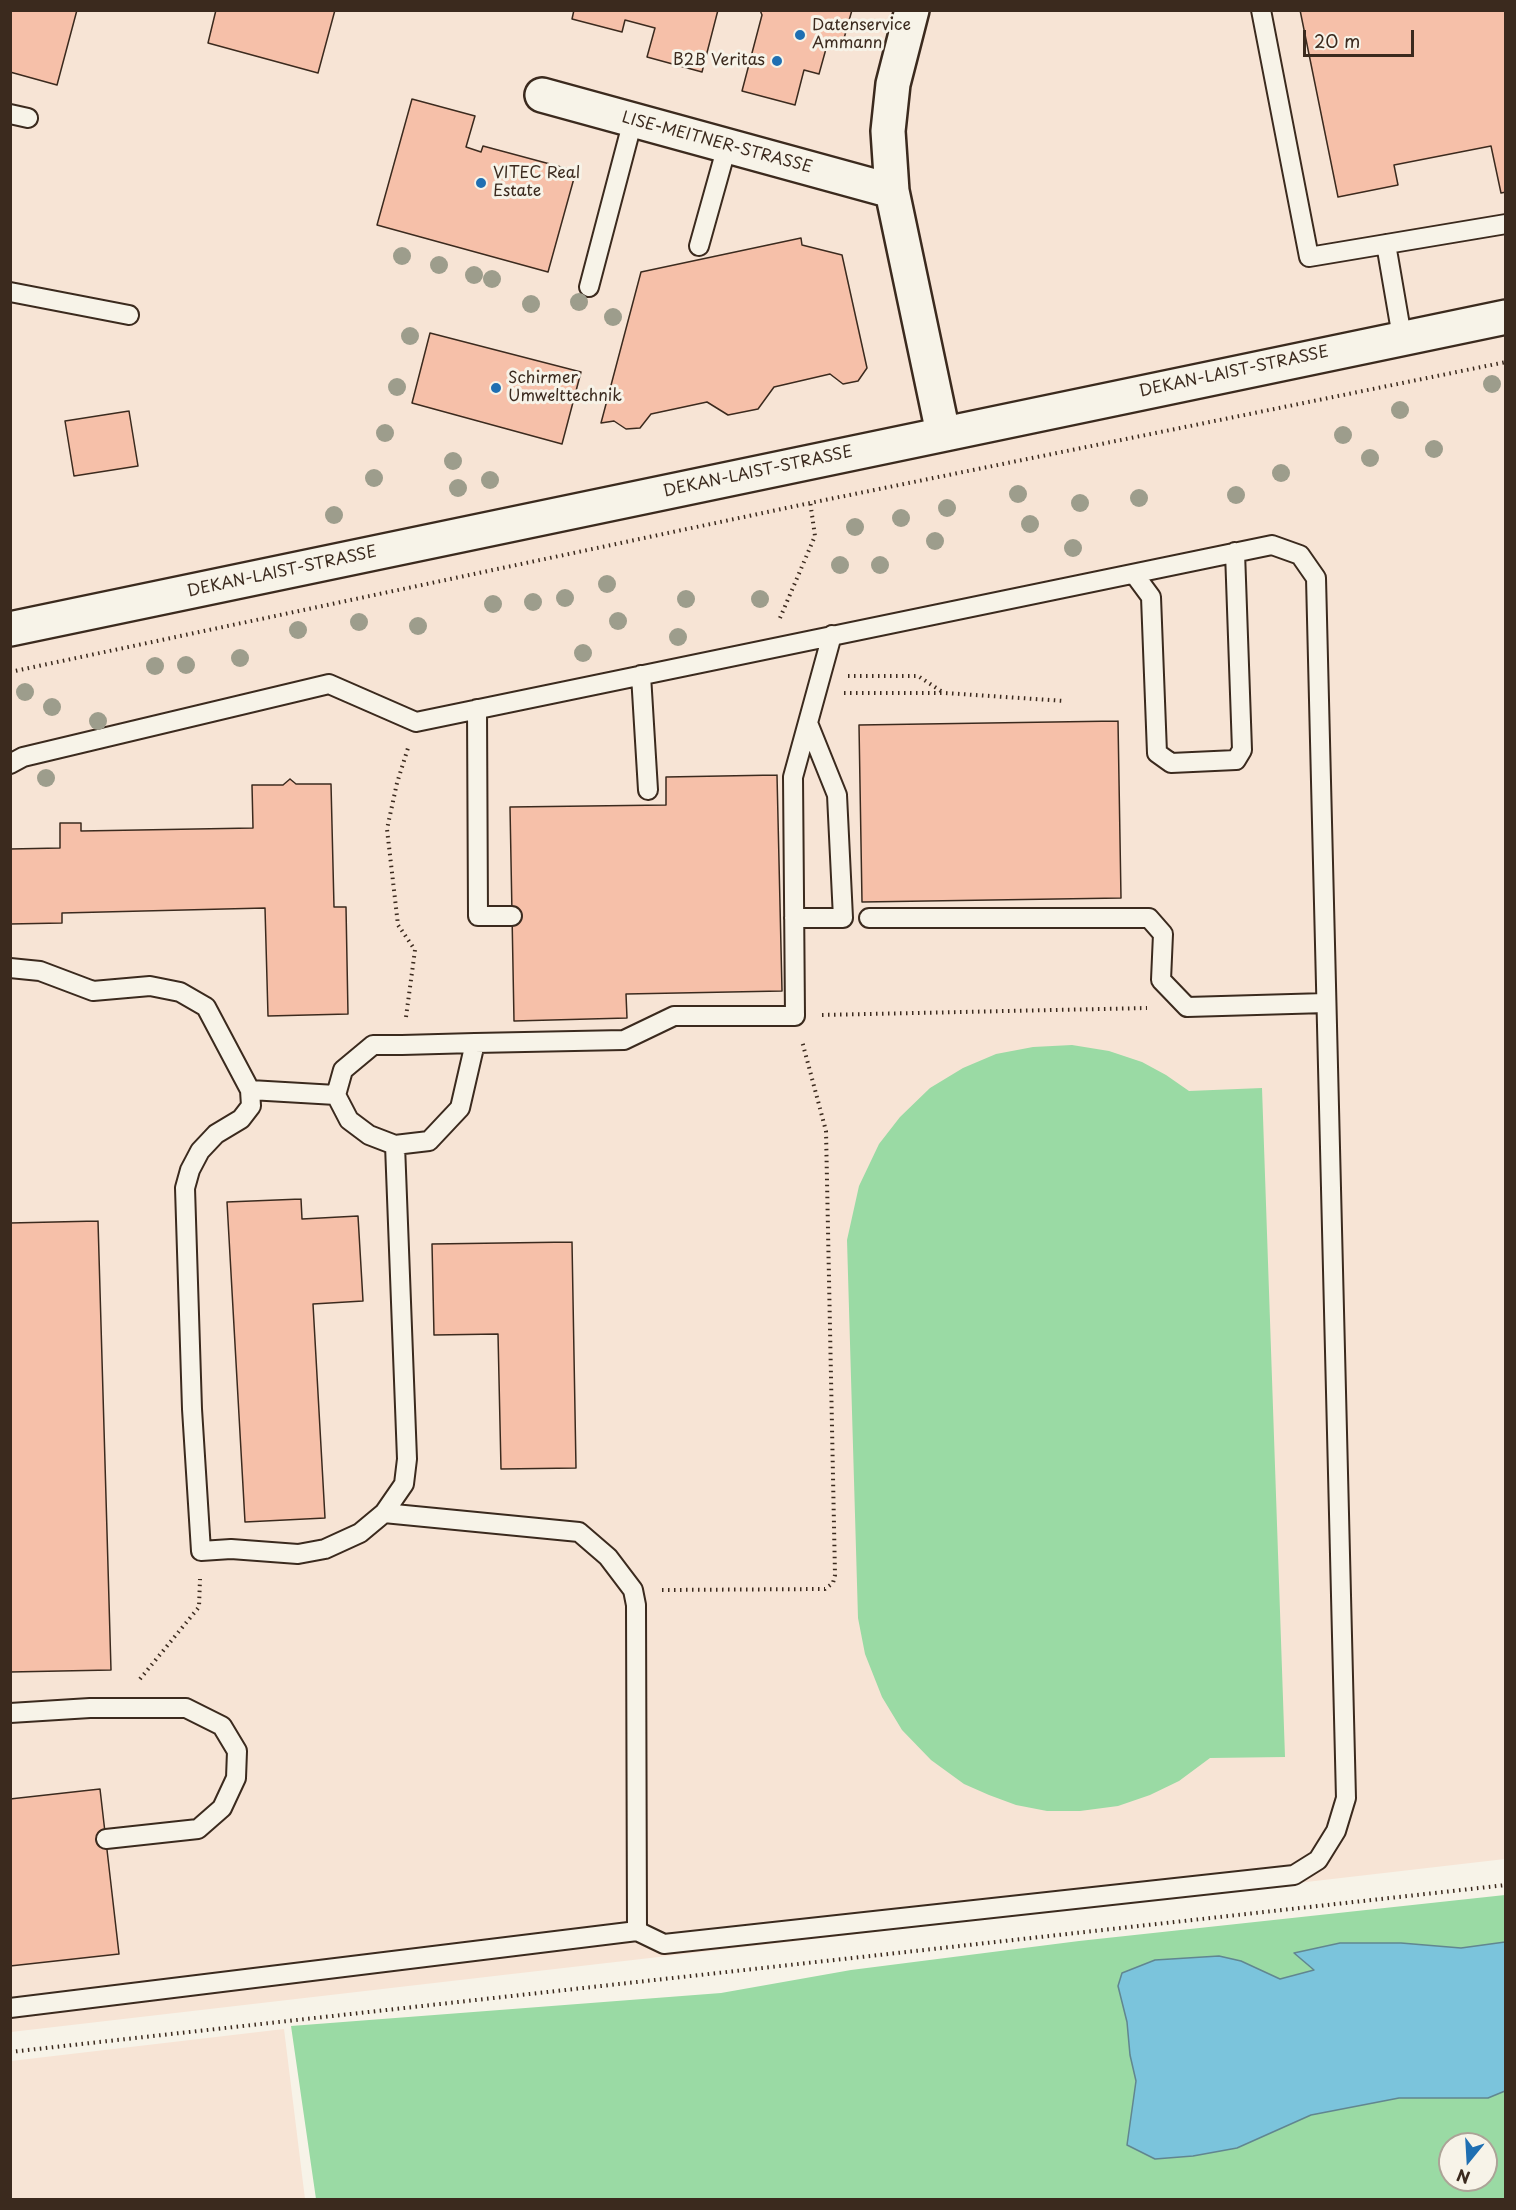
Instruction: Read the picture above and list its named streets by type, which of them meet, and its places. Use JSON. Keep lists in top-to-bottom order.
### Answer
{
  "streets": {
    "street": ["LISE-MEITNER-STRASSE", "DEKAN-LAIST-STRASSE"]
  },
  "places": [
    "Datenservice Ammann",
    "B2B Veritas",
    "VITEC Real Estate",
    "Schirmer Umwelttechnik"
  ],
  "scale_bar": "20 m",
  "north": "bottom"
}
